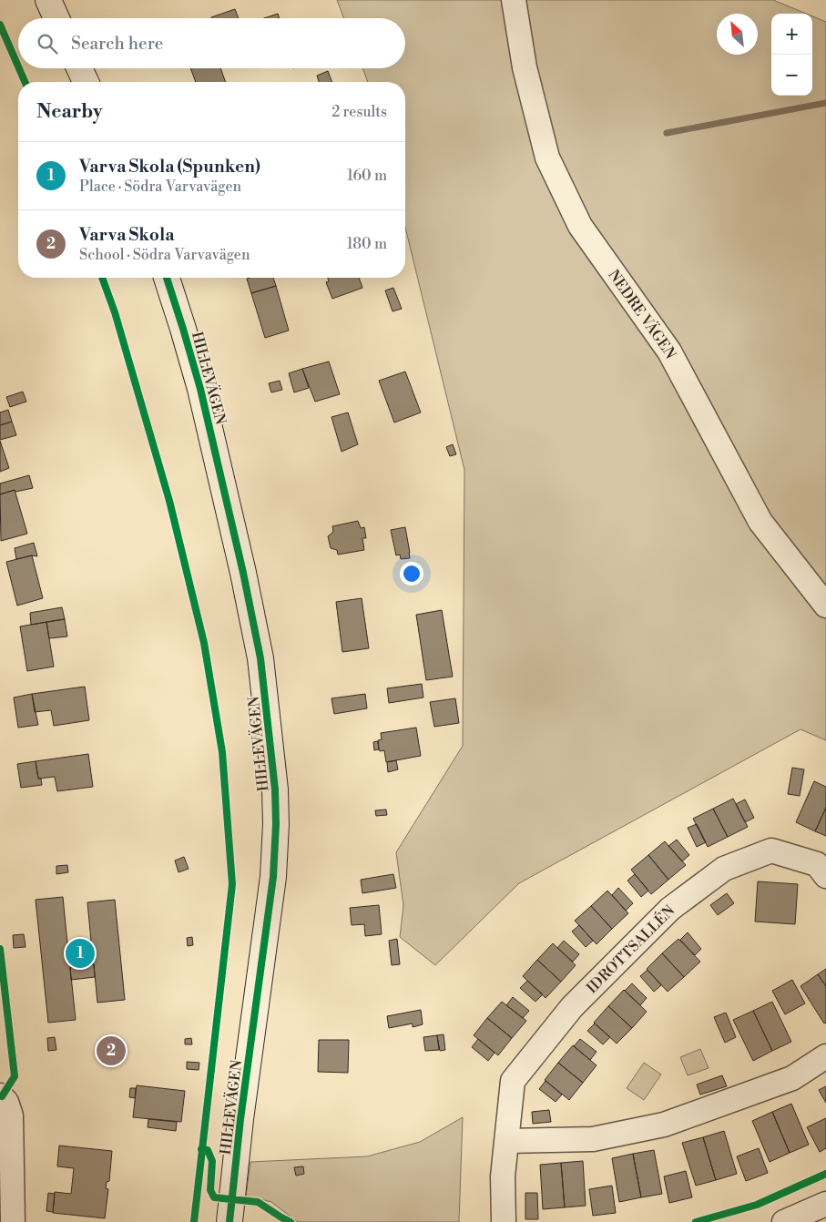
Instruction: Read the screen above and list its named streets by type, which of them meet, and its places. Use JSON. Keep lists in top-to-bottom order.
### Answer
{
  "streets": {
    "street": ["NEDRE VÄGEN", "HILLEVÄGEN", "IDROTTSALLÉN"]
  },
  "north": "top left",
  "page": {
    "map_buttons": ["+", "−"],
    "search": "Search here",
    "heading": ["Nearby", "2 results"],
    "list": [
      {
        "mark": "1",
        "name": "Varva Skola (Spunken)",
        "note": "Place · Södra Varvavägen",
        "value": "160 m"
      },
      {
        "mark": "2",
        "name": "Varva Skola",
        "note": "School · Södra Varvavägen",
        "value": "180 m"
      }
    ],
    "pins": ["1", "2"]
  }
}
